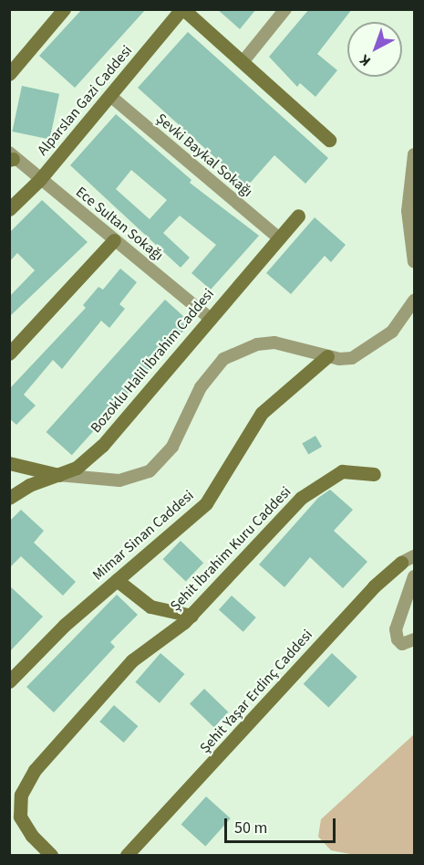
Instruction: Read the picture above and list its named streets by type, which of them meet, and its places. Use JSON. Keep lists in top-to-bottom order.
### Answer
{
  "streets": {
    "street": [
      "Alparslan Gazi Caddesi",
      "Şevki Baykal Sokağı",
      "Ece Sultan Sokağı",
      "Bozoklu Halil İbrahim Caddesi",
      "Mimar Sinan Caddesi",
      "Şehit İbrahim Kuru Caddesi",
      "Şehit Yaşar Erdinç Caddesi"
    ]
  },
  "crossings": [
    ["Alparslan Gazi Caddesi", "Şevki Baykal Sokağı"],
    ["Alparslan Gazi Caddesi", "Ece Sultan Sokağı"],
    ["Şevki Baykal Sokağı", "Bozoklu Halil İbrahim Caddesi"],
    ["Ece Sultan Sokağı", "Bozoklu Halil İbrahim Caddesi"]
  ],
  "scale_bar": "50 m",
  "north": "bottom left"
}
